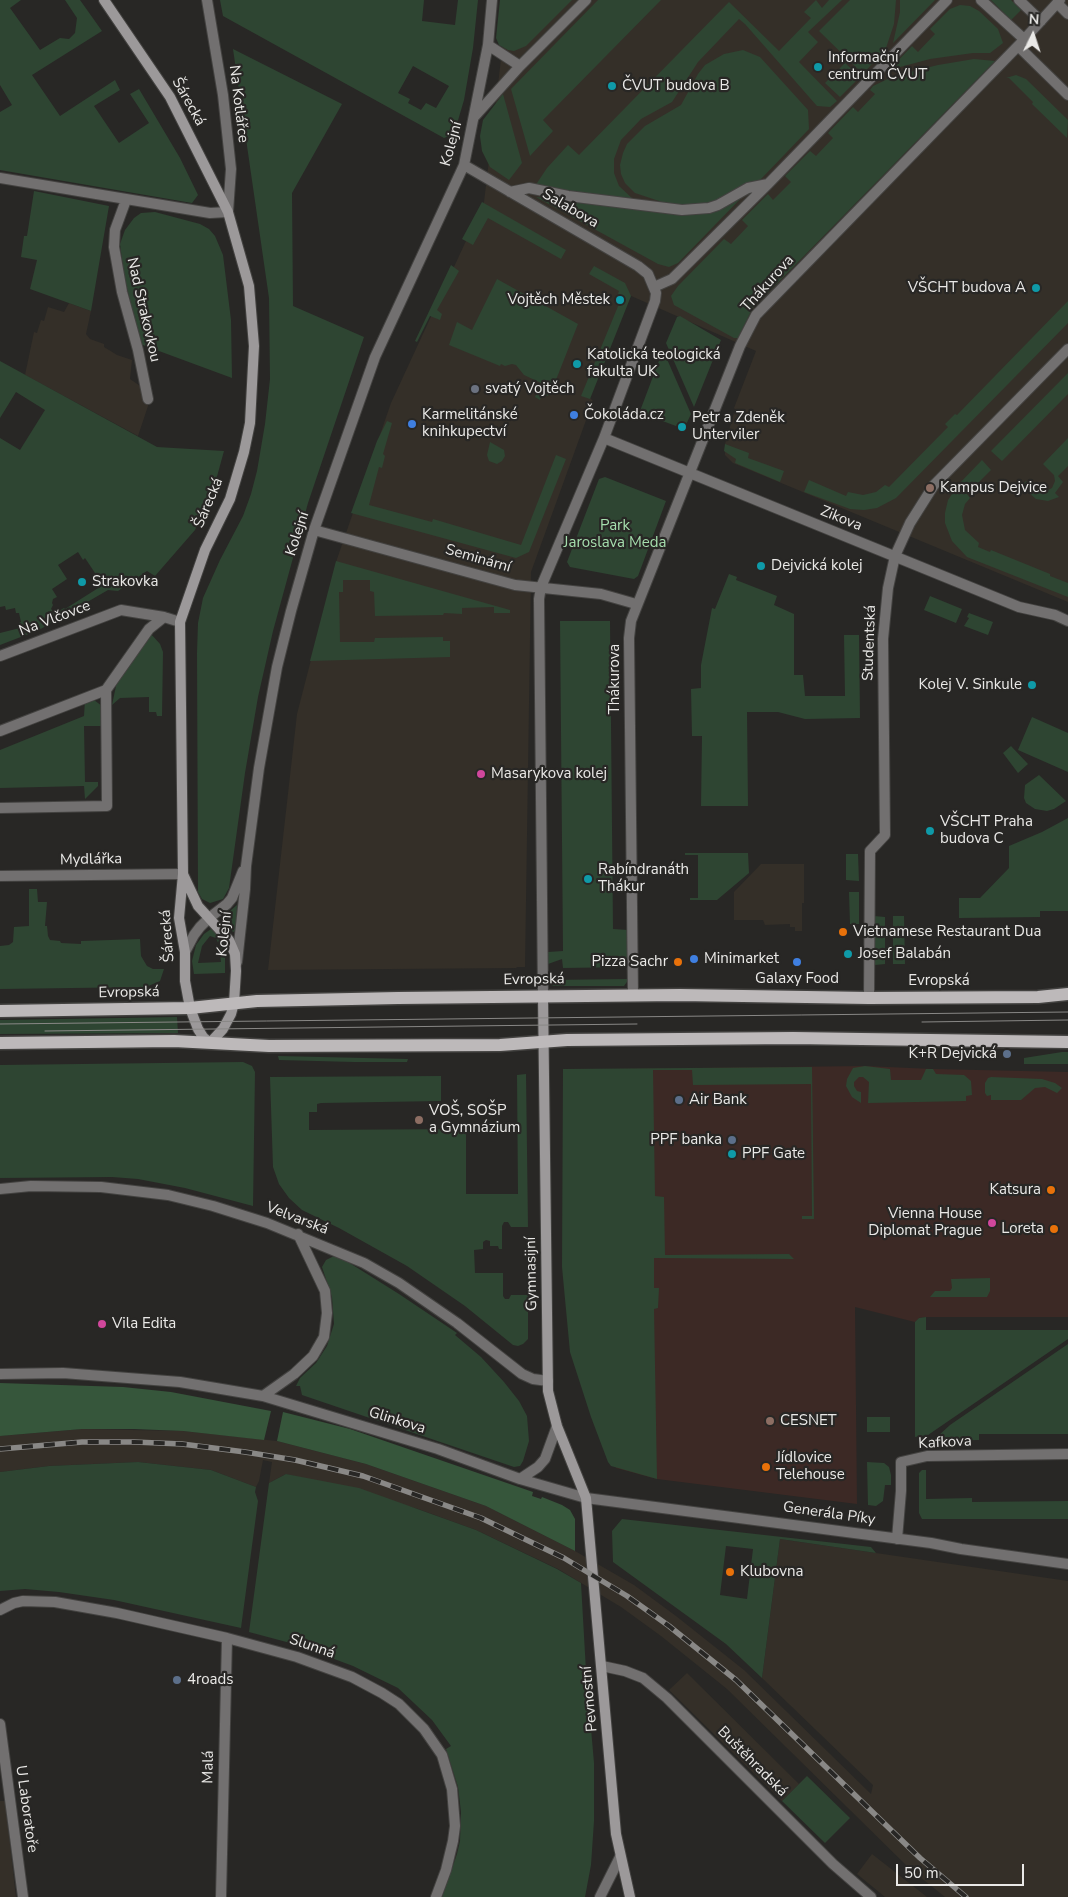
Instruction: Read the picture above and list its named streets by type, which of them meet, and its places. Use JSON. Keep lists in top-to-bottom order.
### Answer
{
  "streets": {
    "main road": ["Evropská"],
    "street": [
      "Šárecká",
      "Na Kotlářce",
      "Kolejní",
      "Salabova",
      "Thákurova",
      "Nad Strakovkou",
      "Zikova",
      "Seminární",
      "Na Vlčovce",
      "Studentská",
      "Mydlářka",
      "Velvarská",
      "Gymnasijní",
      "Glinkova",
      "Kafkova",
      "Generála Píky",
      "Slunná",
      "Pevnostní",
      "Buštěhradská",
      "Malá",
      "U Laboratoře"
    ]
  },
  "crossings": [
    ["Šárecká", "Na Kotlářce"],
    ["Šárecká", "Kolejní"],
    ["Šárecká", "Na Vlčovce"],
    ["Šárecká", "Mydlářka"],
    ["Šárecká", "Evropská"],
    ["Kolejní", "Salabova"],
    ["Kolejní", "Seminární"],
    ["Kolejní", "Evropská"],
    ["Thákurova", "Zikova"],
    ["Thákurova", "Seminární"],
    ["Thákurova", "Evropská"],
    ["Zikova", "Studentská"],
    ["Studentská", "Evropská"],
    ["Evropská", "Gymnasijní"],
    ["Velvarská", "Gymnasijní"],
    ["Gymnasijní", "Glinkova"],
    ["Gymnasijní", "Generála Píky"],
    ["Gymnasijní", "Pevnostní"],
    ["Glinkova", "Generála Píky"],
    ["Glinkova", "Pevnostní"],
    ["Kafkova", "Generála Píky"],
    ["Generála Píky", "Pevnostní"],
    ["Slunná", "Malá"],
    ["Pevnostní", "Buštěhradská"]
  ],
  "parks": ["Park Jaroslava Meda"],
  "places": [
    "Informační centrum ČVUT",
    "ČVUT budova B",
    "VŠCHT budova A",
    "Vojtěch Městek",
    "Katolická teologická fakulta UK",
    "svatý Vojtěch",
    "Čokoláda.cz",
    "Karmelitánské knihkupectví",
    "Petr a Zdeněk Unterviler",
    "Kampus Dejvice",
    "Dejvická kolej",
    "Strakovka",
    "Kolej V. Sinkule",
    "Masarykova kolej",
    "VŠCHT Praha budova C",
    "Rabíndranáth Thákur",
    "Vietnamese Restaurant Dua",
    "Josef Balabán",
    "Minimarket",
    "Pizza Sachr",
    "Galaxy Food",
    "K+R Dejvická",
    "Air Bank",
    "VOŠ, SOŠP a Gymnázium",
    "PPF banka",
    "PPF Gate",
    "Katsura",
    "Vienna House Diplomat Prague",
    "Loreta",
    "Vila Edita",
    "CESNET",
    "Jídlovice Telehouse",
    "Klubovna",
    "4roads"
  ],
  "scale_bar": "50 m",
  "north": "top"
}
